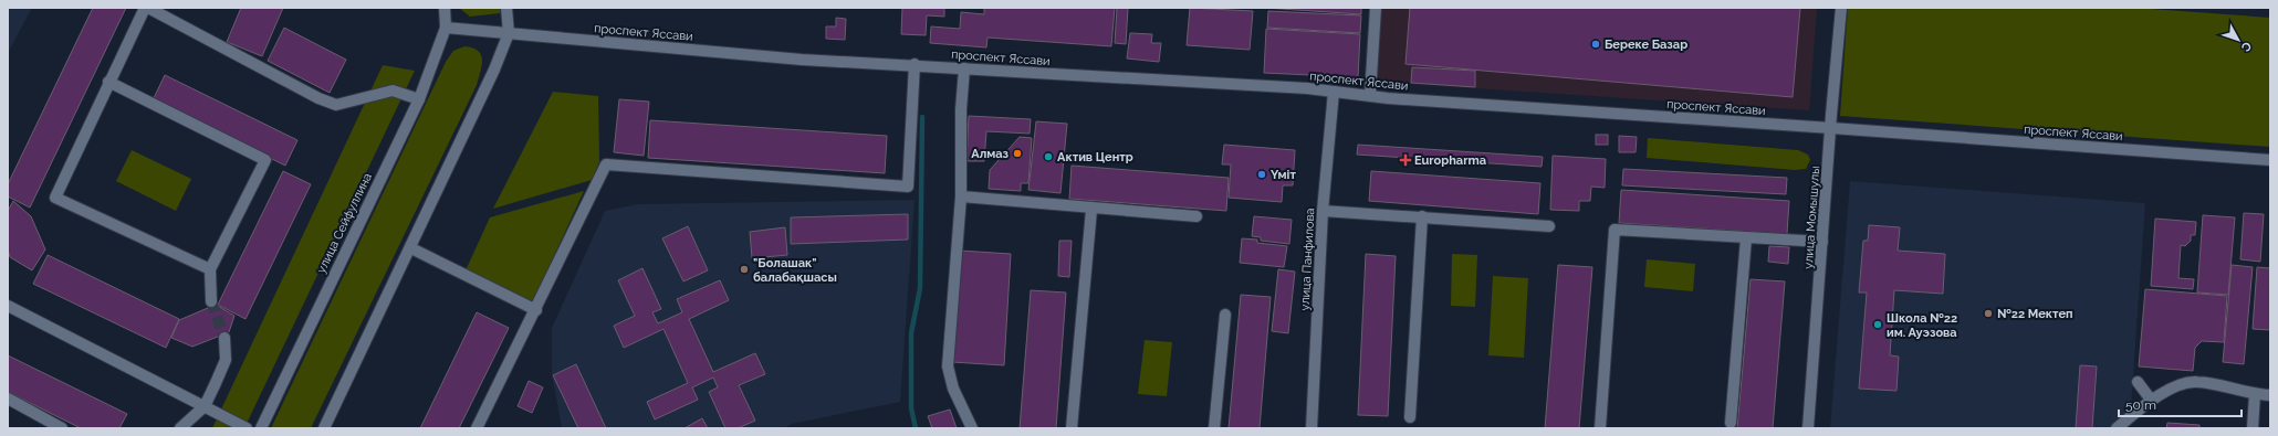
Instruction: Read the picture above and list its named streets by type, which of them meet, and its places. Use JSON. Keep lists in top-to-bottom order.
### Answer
{
  "streets": {
    "street": [
      "проспект Яссави",
      "улица Момышулы",
      "улица Сейфуллина",
      "улица Панфилова"
    ]
  },
  "crossings": [
    ["проспект Яссави", "улица Момышулы"],
    ["проспект Яссави", "улица Сейфуллина"],
    ["проспект Яссави", "улица Панфилова"]
  ],
  "places": {
    "other": [
      "Береке Базар",
      "Алмаз",
      "Актив Центр",
      "Үміт",
      "\"Болашак\" балабақшасы",
      "№22 Мектеп",
      "Школа №22 им. Ауэзова"
    ],
    "health": ["Europharma"]
  },
  "scale_bar": "50 m",
  "north": "bottom right"
}
